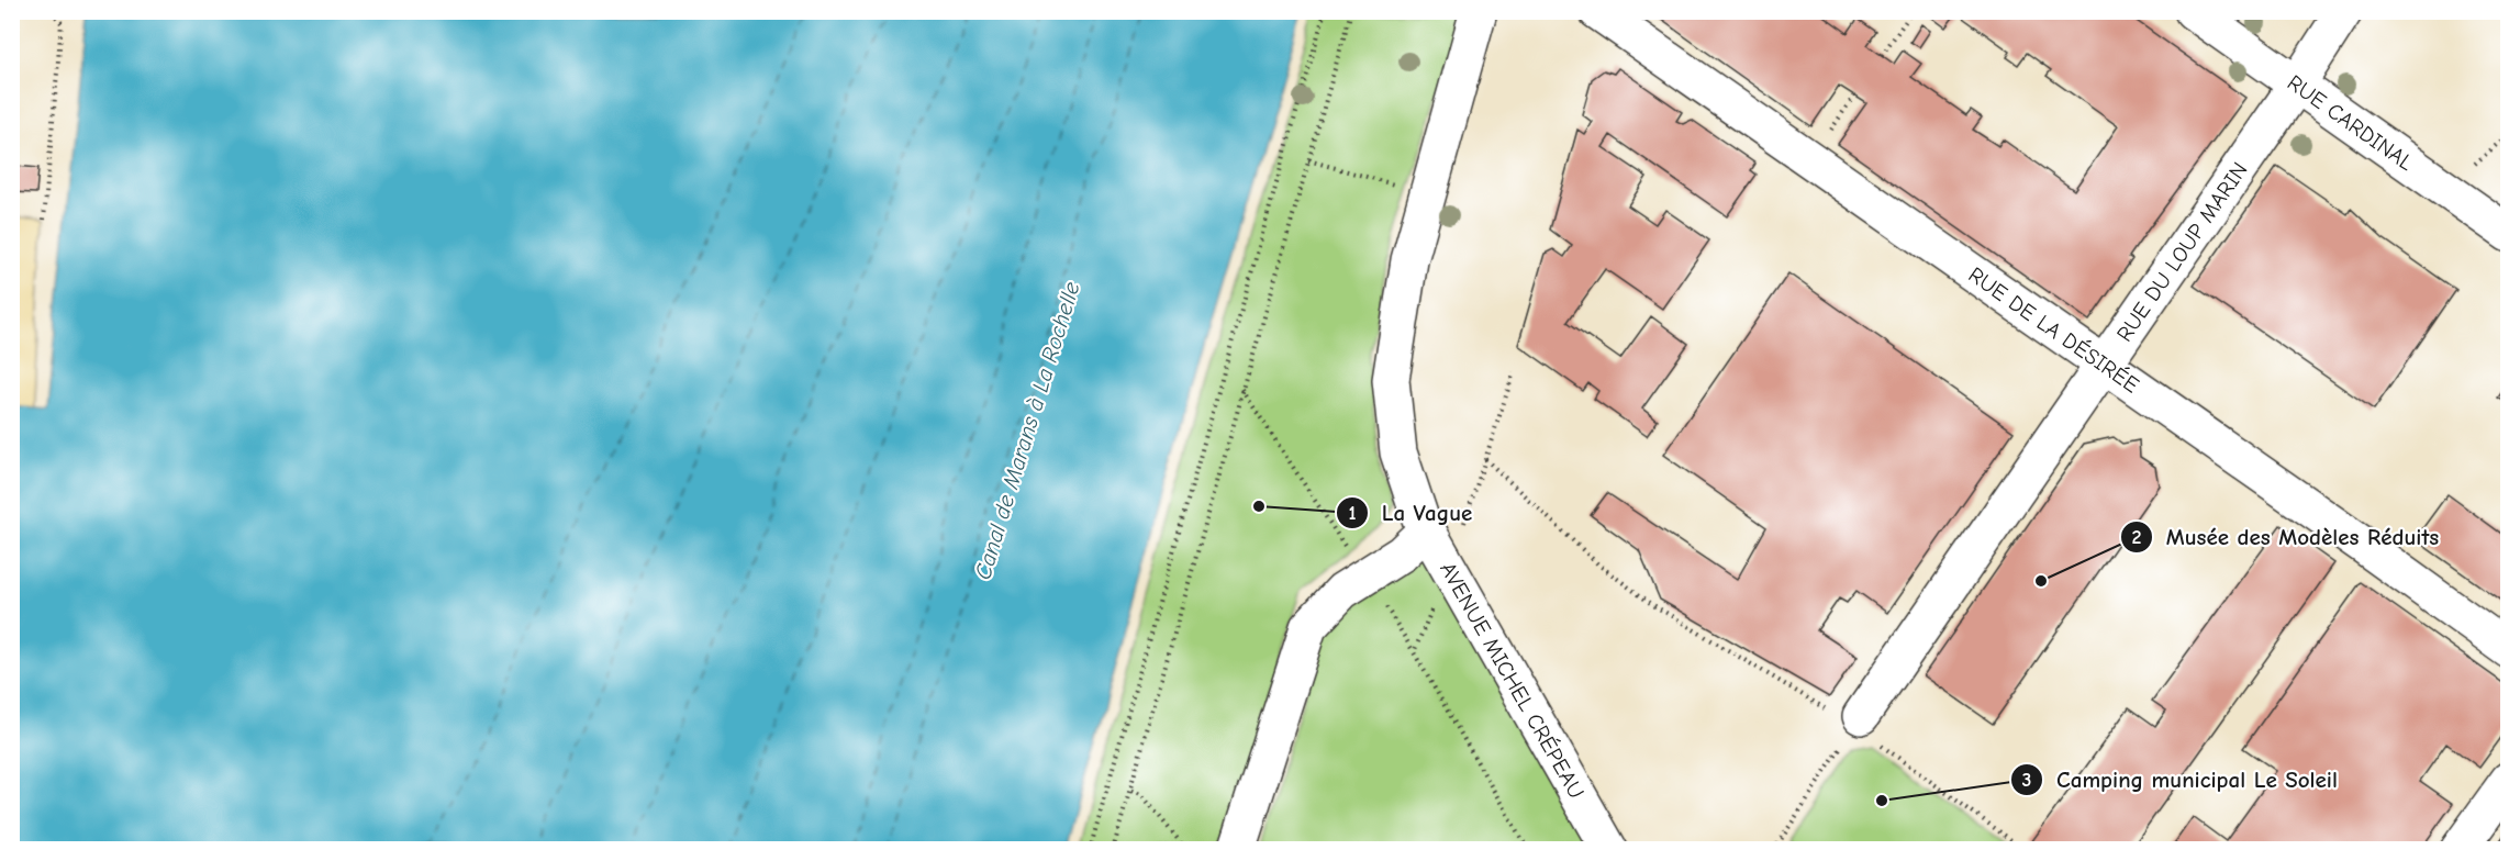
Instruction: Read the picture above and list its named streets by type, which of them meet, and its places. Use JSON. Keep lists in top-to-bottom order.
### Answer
{
  "streets": {
    "street": [
      "RUE CARDINAL",
      "RUE DU LOUP MARIN",
      "RUE DE LA DÉSIRÉE",
      "AVENUE MICHEL CRÉPEAU"
    ]
  },
  "crossings": [
    ["RUE CARDINAL", "RUE DU LOUP MARIN"],
    ["RUE DU LOUP MARIN", "RUE DE LA DÉSIRÉE"]
  ],
  "water": ["Canal de Marans à La Rochelle"],
  "places": ["La Vague", "Musée des Modèles Réduits", "Camping municipal Le Soleil"]
}
